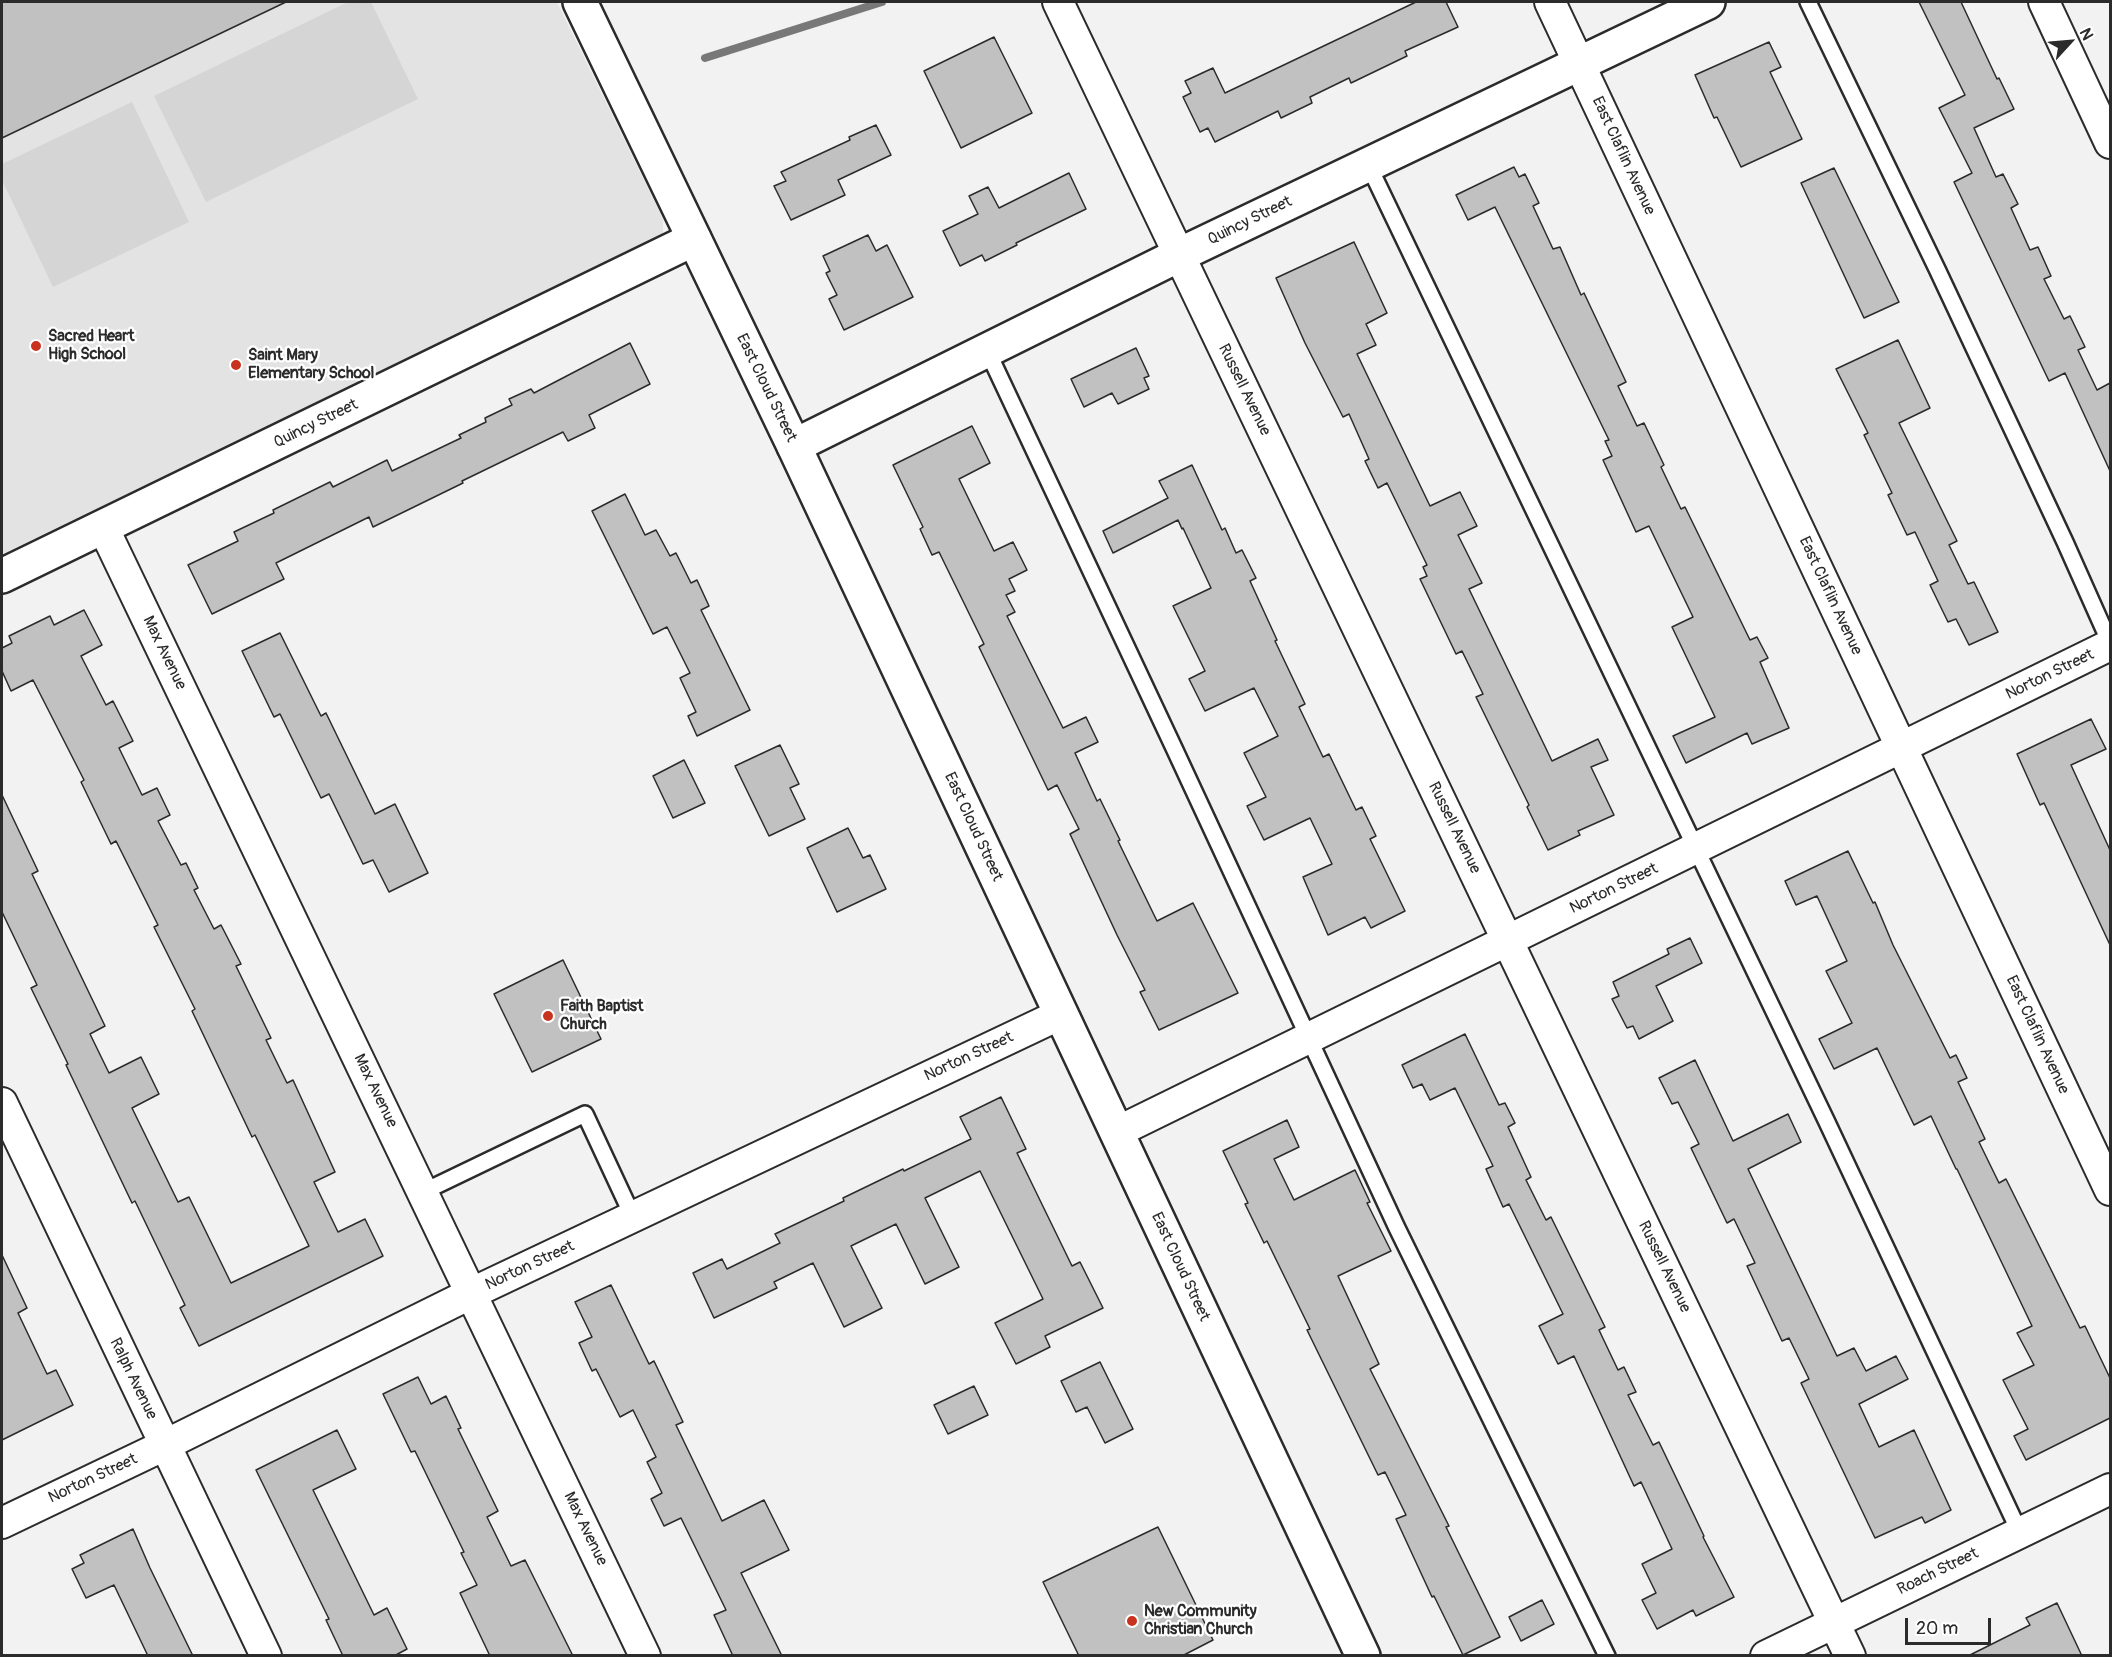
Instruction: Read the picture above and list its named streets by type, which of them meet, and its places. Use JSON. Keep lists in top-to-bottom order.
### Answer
{
  "streets": {
    "main road": ["Quincy Street", "East Cloud Street"],
    "street": [
      "East Claflin Avenue",
      "Russell Avenue",
      "Max Avenue",
      "Norton Street",
      "Ralph Avenue",
      "Roach Street"
    ]
  },
  "crossings": [
    ["East Claflin Avenue", "Quincy Street"],
    ["East Claflin Avenue", "Norton Street"],
    ["Quincy Street", "East Cloud Street"],
    ["Quincy Street", "Russell Avenue"],
    ["Quincy Street", "Max Avenue"],
    ["East Cloud Street", "Norton Street"],
    ["Russell Avenue", "Norton Street"],
    ["Russell Avenue", "Roach Street"],
    ["Max Avenue", "Norton Street"],
    ["Norton Street", "Ralph Avenue"]
  ],
  "places": [
    "Sacred Heart High School",
    "Saint Mary Elementary School",
    "Faith Baptist Church",
    "New Community Christian Church"
  ],
  "scale_bar": "20 m",
  "north": "top right"
}
